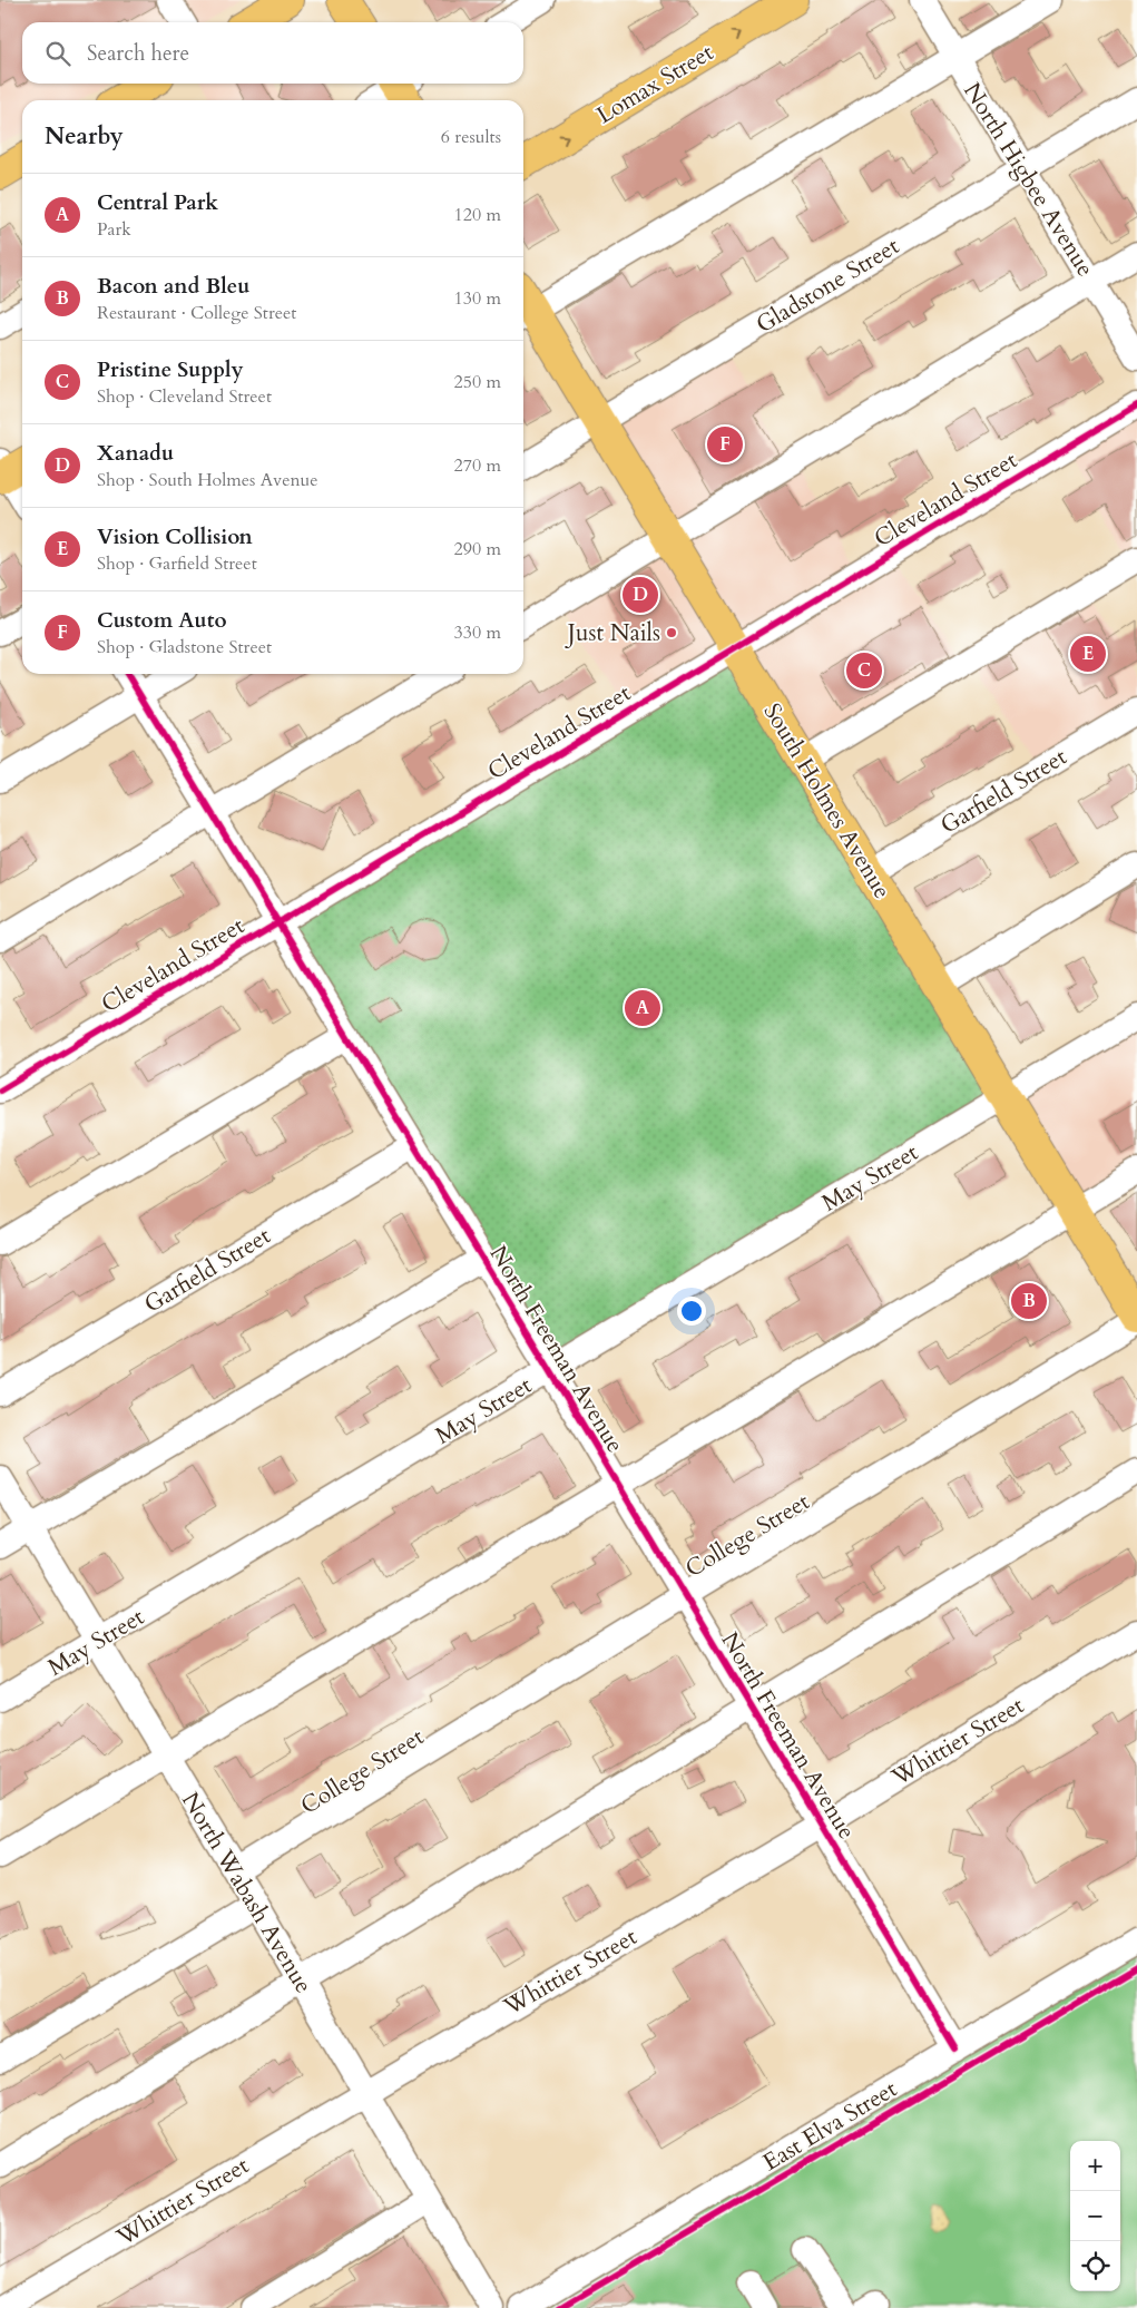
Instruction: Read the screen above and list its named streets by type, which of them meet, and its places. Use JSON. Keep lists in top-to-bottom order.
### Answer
{
  "streets": {
    "main road": ["Lomax Street", "South Holmes Avenue"],
    "street": [
      "North Higbee Avenue",
      "Gladstone Street",
      "Cleveland Street",
      "Garfield Street",
      "May Street",
      "North Freeman Avenue",
      "College Street",
      "Whittier Street",
      "North Wabash Avenue",
      "East Elva Street"
    ]
  },
  "crossings": [
    ["North Higbee Avenue", "Gladstone Street"],
    ["Gladstone Street", "South Holmes Avenue"],
    ["Cleveland Street", "South Holmes Avenue"],
    ["Cleveland Street", "North Freeman Avenue"],
    ["Garfield Street", "South Holmes Avenue"],
    ["Garfield Street", "North Freeman Avenue"],
    ["South Holmes Avenue", "May Street"],
    ["May Street", "North Freeman Avenue"],
    ["May Street", "North Wabash Avenue"],
    ["North Freeman Avenue", "College Street"],
    ["North Freeman Avenue", "Whittier Street"],
    ["North Freeman Avenue", "East Elva Street"],
    ["College Street", "North Wabash Avenue"],
    ["Whittier Street", "North Wabash Avenue"]
  ],
  "one_way": ["Lomax Street"],
  "places": ["Just Nails"],
  "page": {
    "search": "Search here",
    "heading": ["Nearby", "6 results"],
    "list": [
      {
        "mark": "A",
        "name": "Central Park",
        "note": "Park",
        "value": "120 m"
      },
      {
        "mark": "B",
        "name": "Bacon and Bleu",
        "note": "Restaurant · College Street",
        "value": "130 m"
      },
      {
        "mark": "C",
        "name": "Pristine Supply",
        "note": "Shop · Cleveland Street",
        "value": "250 m"
      },
      {
        "mark": "D",
        "name": "Xanadu",
        "note": "Shop · South Holmes Avenue",
        "value": "270 m"
      },
      {
        "mark": "E",
        "name": "Vision Collision",
        "note": "Shop · Garfield Street",
        "value": "290 m"
      },
      {
        "mark": "F",
        "name": "Custom Auto",
        "note": "Shop · Gladstone Street",
        "value": "330 m"
      }
    ],
    "pins": [
      "F",
      "D",
      "E",
      "C",
      "A",
      "B"
    ],
    "map_buttons": ["+", "−"]
  }
}
